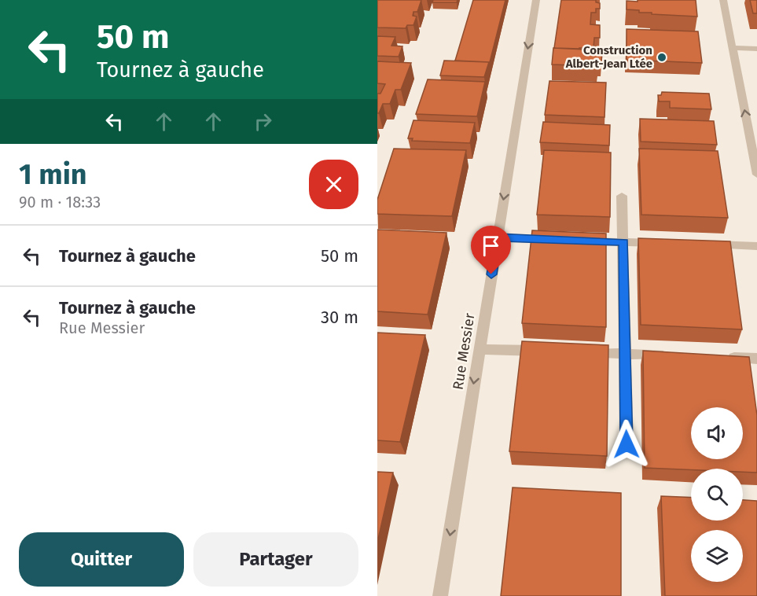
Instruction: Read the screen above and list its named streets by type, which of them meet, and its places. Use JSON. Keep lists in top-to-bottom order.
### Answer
{
  "streets": {
    "street": ["Rue Messier"]
  },
  "one_way": ["Rue Messier"],
  "places": ["Construction Albert-Jean Ltée"],
  "page": {
    "turn": ["50 m", "Tournez à gauche"],
    "heading": ["1 min", "90 m · 18:33"],
    "list": [
      {
        "name": "Tournez à gauche",
        "value": "50 m"
      },
      {
        "name": "Tournez à gauche",
        "note": "Rue Messier",
        "value": "30 m"
      }
    ],
    "buttons": ["Quitter", "Partager"]
  }
}
